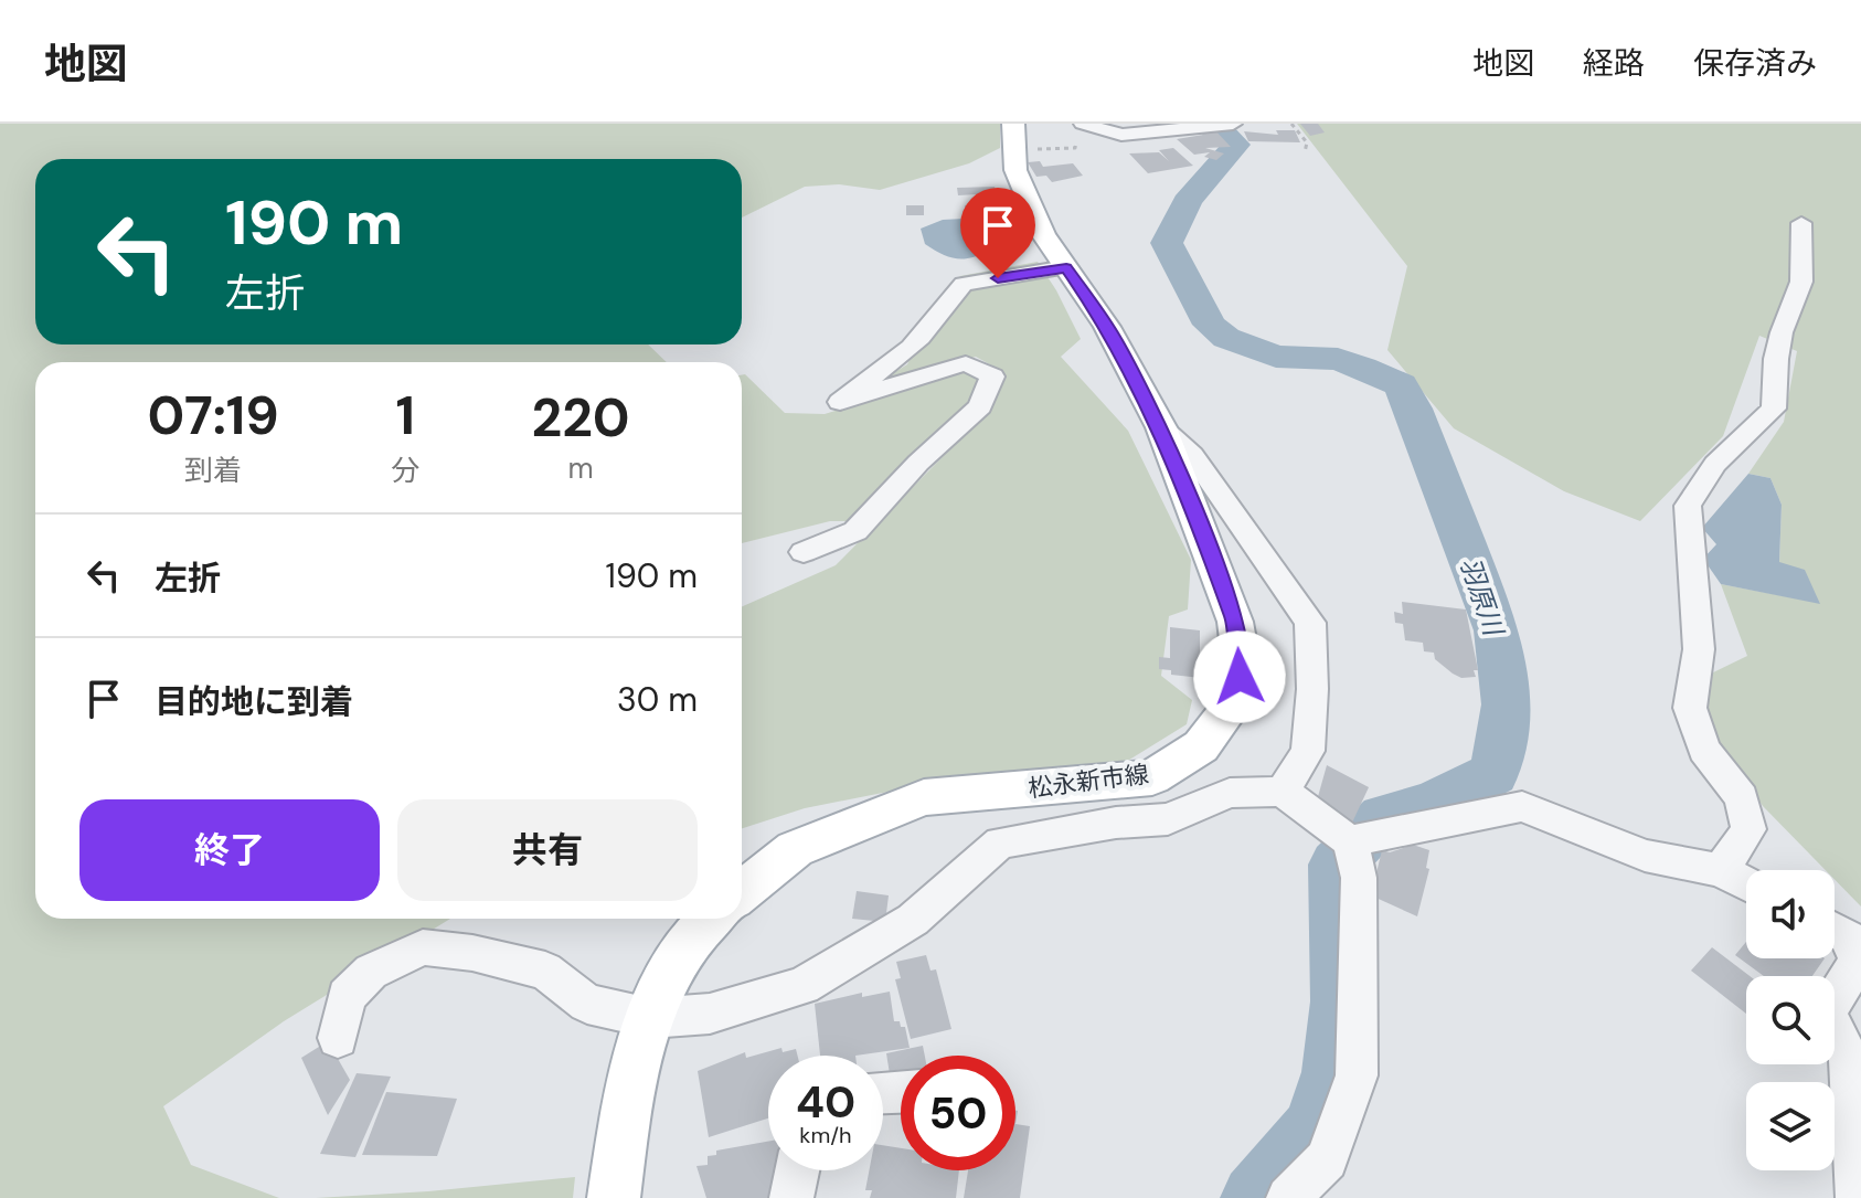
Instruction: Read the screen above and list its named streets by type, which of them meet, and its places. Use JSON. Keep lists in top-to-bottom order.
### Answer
{
  "streets": {
    "main road": ["松永新市線"]
  },
  "water": ["羽原川"],
  "page": {
    "header": "地図",
    "nav": ["地図", "経路", "保存済み"],
    "turn": ["190 m", "左折"],
    "eta": [
      "07:19",
      "到着",
      "1",
      "分",
      "220",
      "m"
    ],
    "list": [
      {
        "name": "左折",
        "value": "190 m"
      },
      {
        "name": "目的地に到着",
        "value": "30 m"
      }
    ],
    "buttons": ["終了", "共有"],
    "speed": "40 km/h",
    "limit": "50"
  }
}
